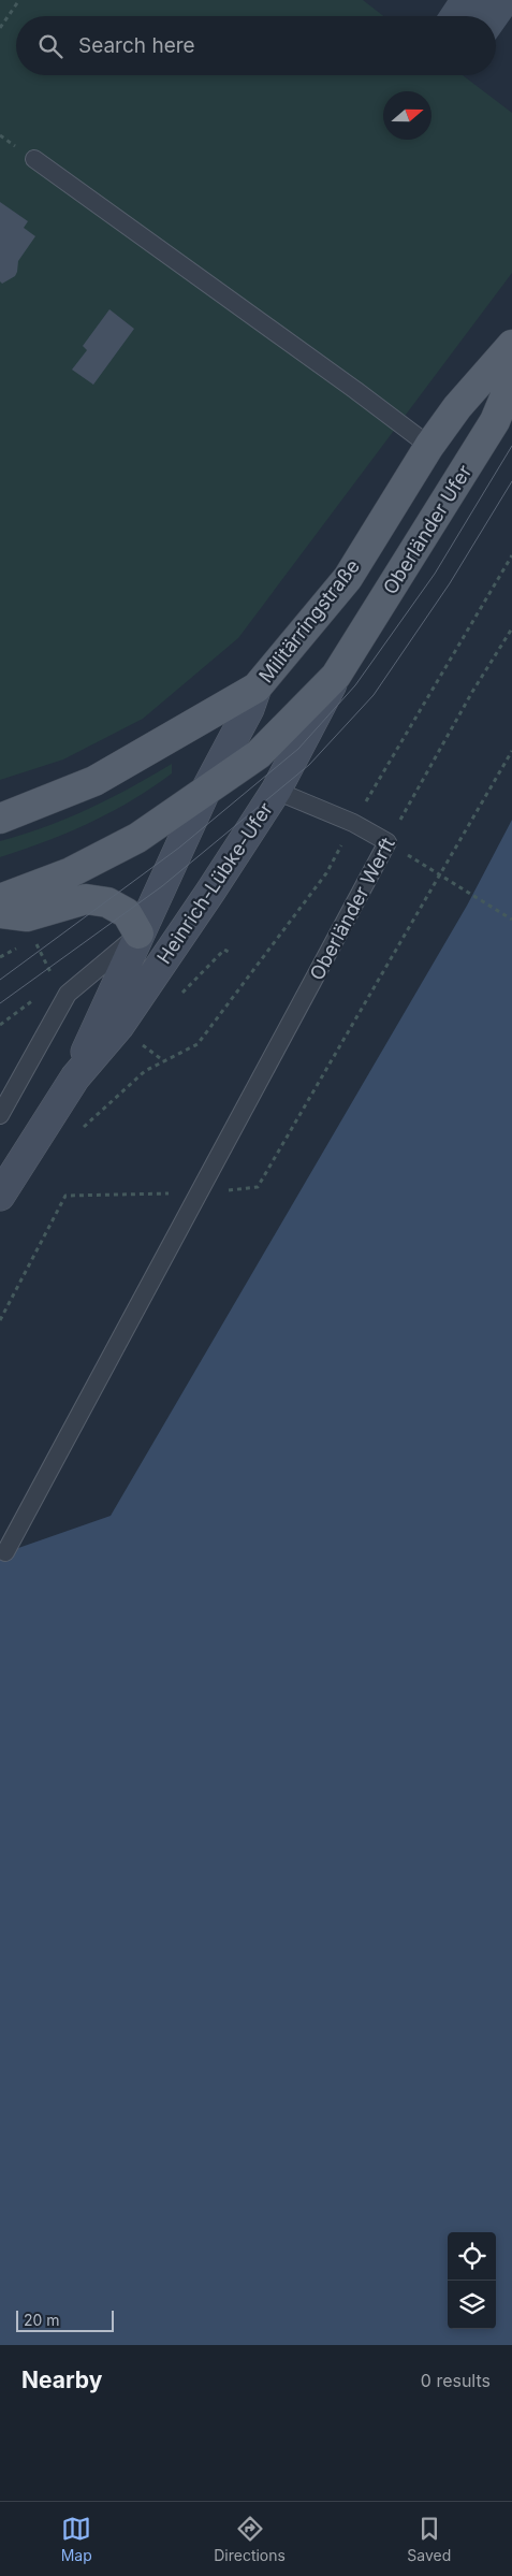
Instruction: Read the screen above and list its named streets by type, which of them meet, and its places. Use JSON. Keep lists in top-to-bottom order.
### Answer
{
  "streets": {
    "main road": ["Oberländer Ufer", "Militärringstraße", "Heinrich-Lübke-Ufer"],
    "lane": ["Oberländer Werft"]
  },
  "crossings": [
    ["Oberländer Ufer", "Heinrich-Lübke-Ufer"],
    ["Militärringstraße", "Heinrich-Lübke-Ufer"]
  ],
  "scale_bar": "20 m",
  "north": "right",
  "page": {
    "search": "Search here",
    "scale": "20 m",
    "heading": ["Nearby", "0 results"],
    "nav": ["Map", "Directions", "Saved"]
  }
}
